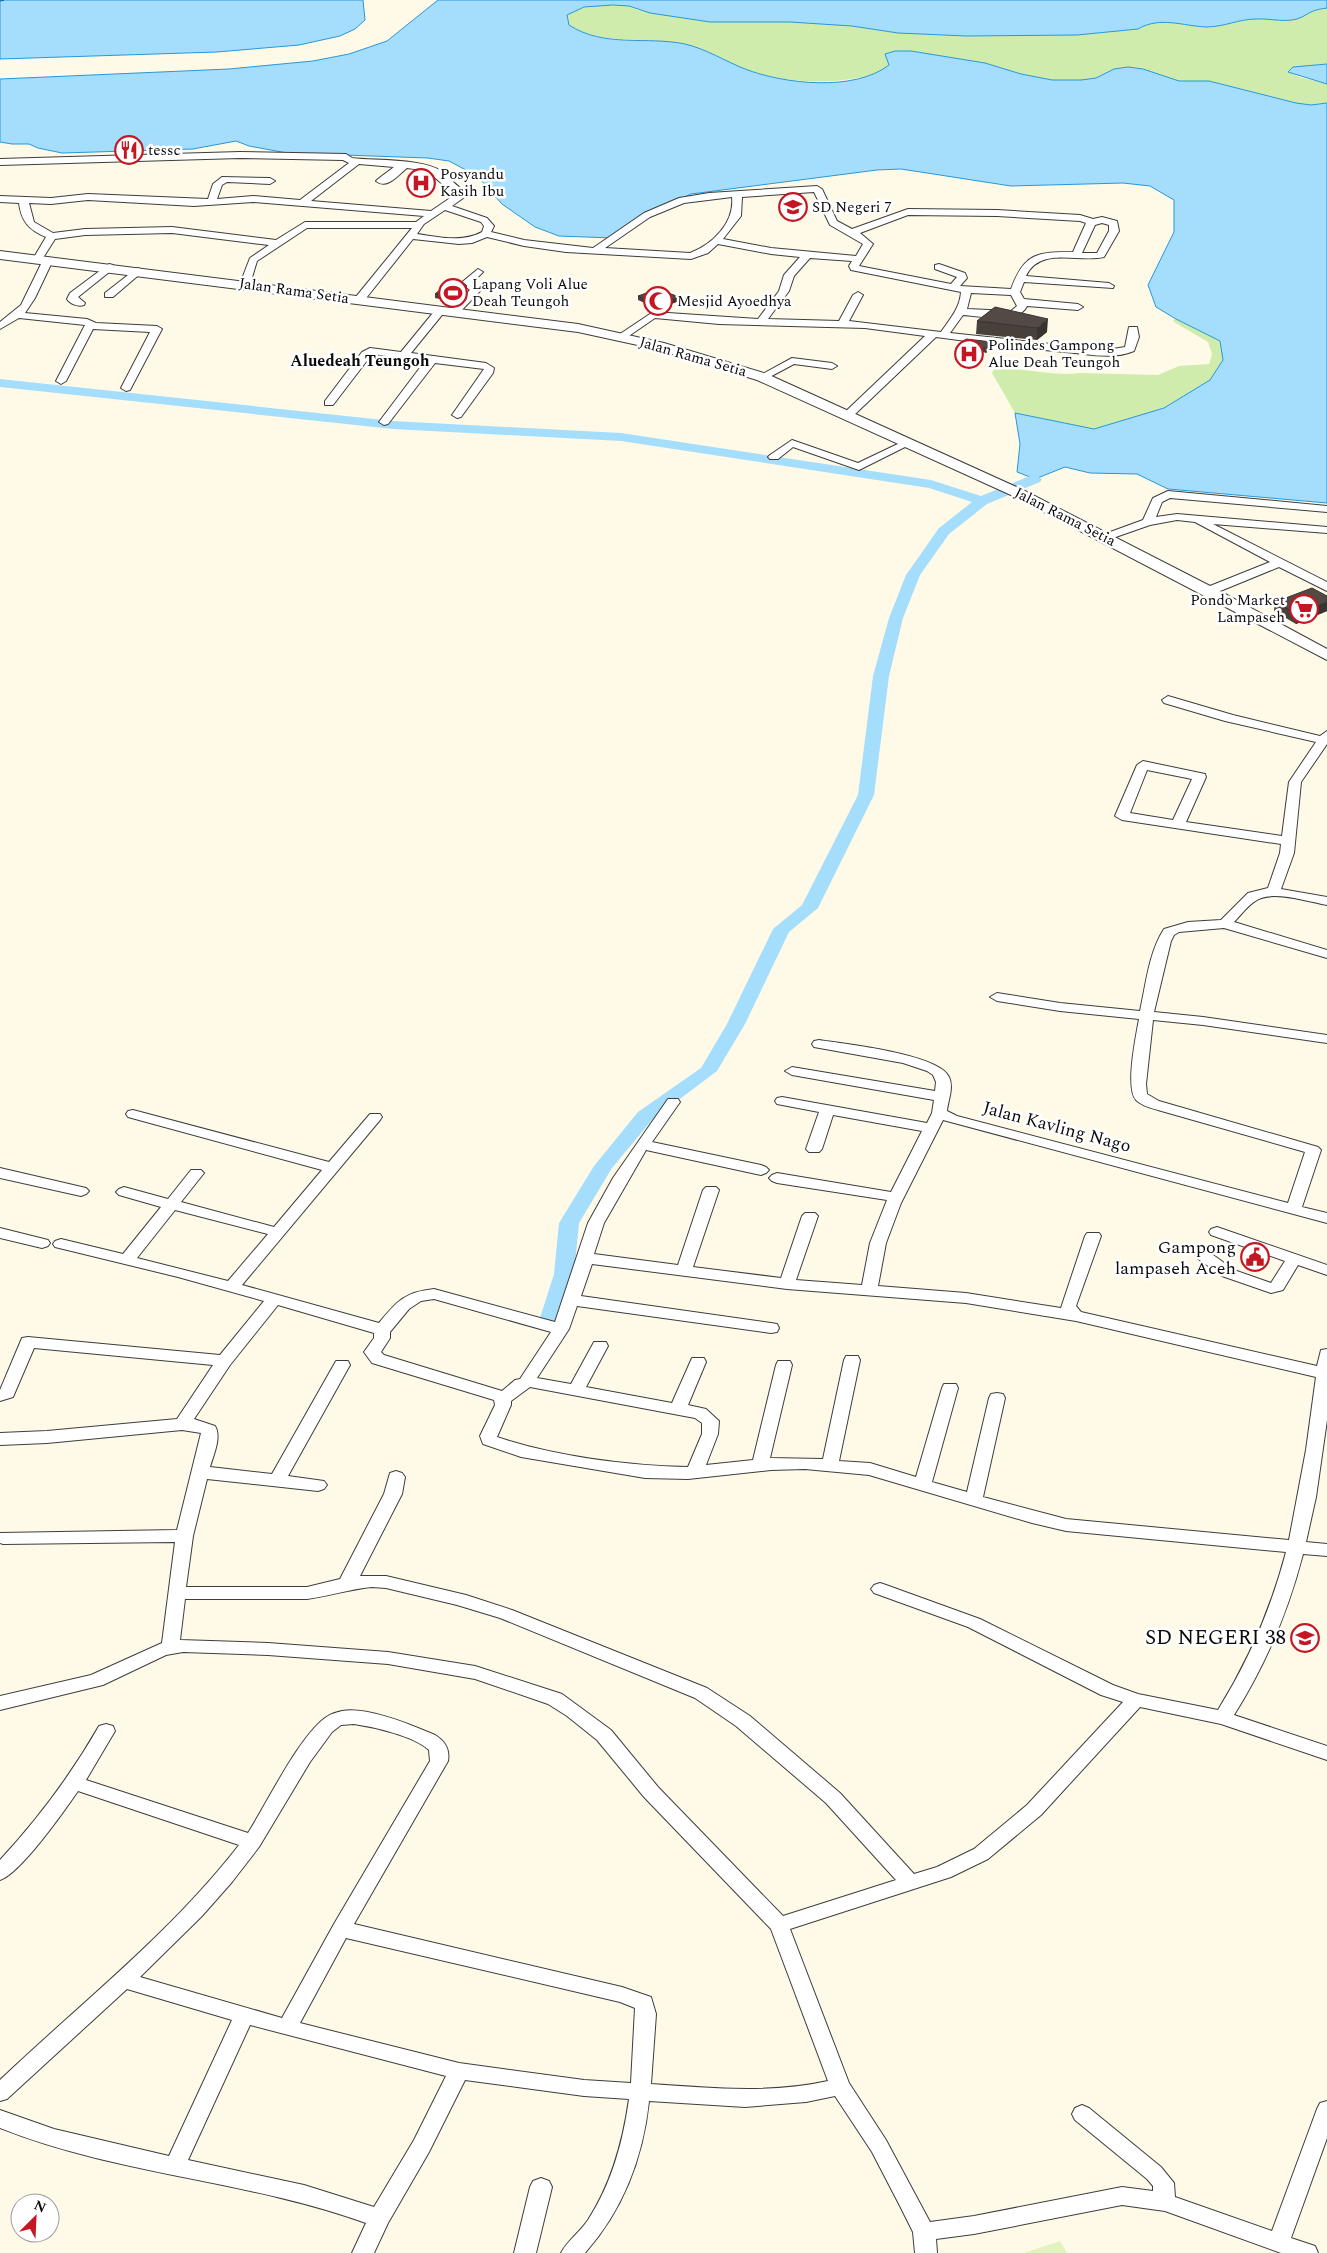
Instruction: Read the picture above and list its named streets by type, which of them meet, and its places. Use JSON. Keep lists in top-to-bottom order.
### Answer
{
  "streets": {
    "street": ["Jalan Rama Setia", "Jalan Kavling Nago"]
  },
  "districts": ["Aluedeah Teungoh"],
  "places": {
    "restaurant": ["tessc"],
    "hospital": ["Posyandu Kasih Ibu", "Polindes Gampong Alue Deah Teungoh"],
    "school or university": ["SD Negeri 7", "SD NEGERI 38"],
    "sports": ["Lapang Voli Alue Deah Teungoh"],
    "mosque": ["Mesjid Ayoedhya"],
    "supermarket": ["Pondo Market Lampaseh"],
    "public building": ["Gampong lampaseh Aceh"]
  },
  "north": "top right"
}
